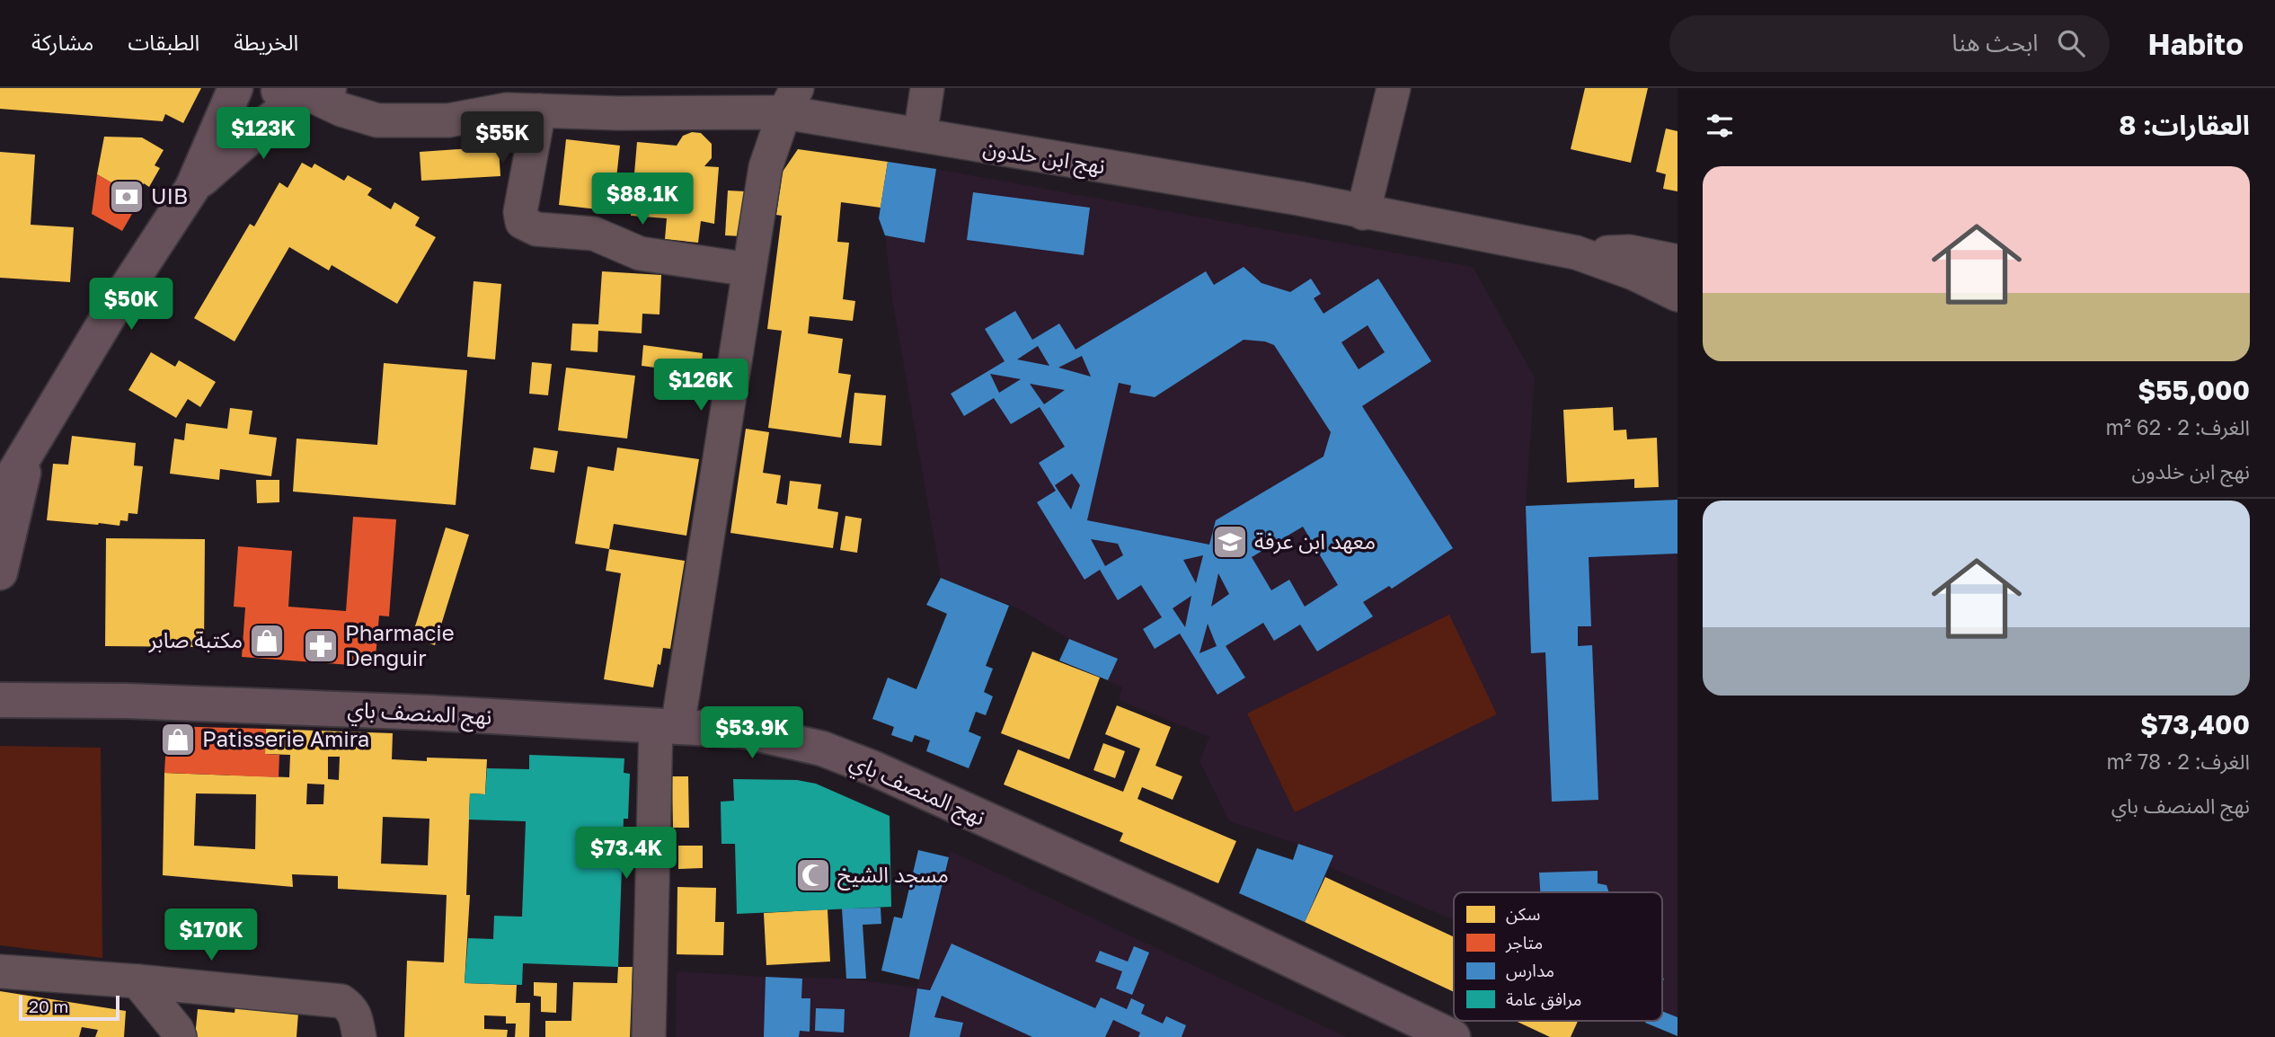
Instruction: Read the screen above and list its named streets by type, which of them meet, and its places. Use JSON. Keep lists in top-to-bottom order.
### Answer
{
  "streets": {
    "main road": ["نهج المنصف باي"],
    "street": ["نهج ابن خلدون"]
  },
  "places": {
    "bank": ["UIB"],
    "school or university": ["معهد ابن عرفة"],
    "shop": ["مكتبة صابر", "Patisserie Amira"],
    "pharmacy": ["Pharmacie Denguir"],
    "mosque": ["مسجد الشيخ"]
  },
  "legend": [
    "سكن",
    "متاجر",
    "مدارس",
    "مرافق عامة"
  ],
  "scale_bar": "20 m",
  "page": {
    "header": "Habito",
    "search": "ابحث هنا",
    "nav": ["الخريطة", "الطبقات", "مشاركة"],
    "heading": "العقارات: 8",
    "price": [
      "$123K",
      "$55K",
      "$88.1K",
      "$50K",
      "$126K",
      "$53.9K",
      "$73.4K",
      "$170K"
    ],
    "list": [
      {
        "name": "$55,000",
        "note": "الغرف: 2 · 62 m² · نهج ابن خلدون"
      },
      {
        "name": "$73,400",
        "note": "الغرف: 2 · 78 m² · نهج المنصف باي"
      }
    ],
    "scale": "20 m"
  }
}
